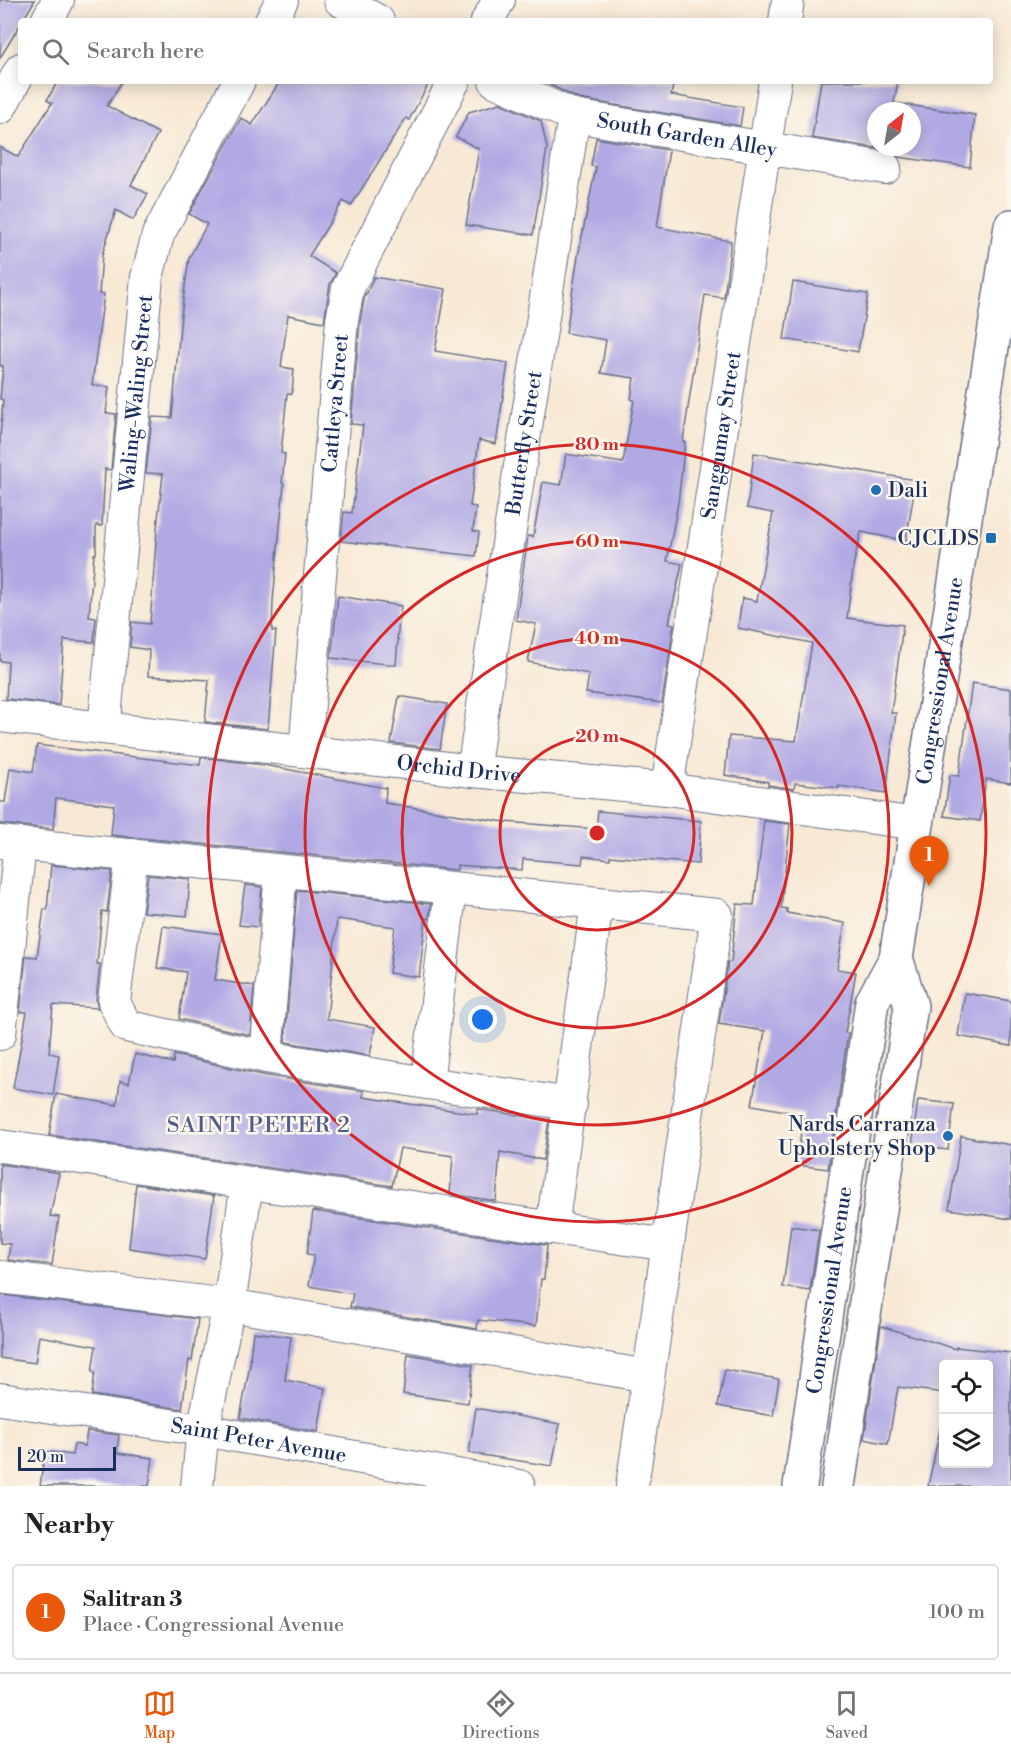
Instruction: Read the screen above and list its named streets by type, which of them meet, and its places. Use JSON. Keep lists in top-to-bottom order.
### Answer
{
  "streets": {
    "main road": ["Congressional Avenue"],
    "street": [
      "South Garden Alley",
      "Waling-Waling Street",
      "Cattleya Street",
      "Sanggumay Street",
      "Butterfly Street",
      "Orchid Drive",
      "Saint Peter Avenue"
    ]
  },
  "crossings": [
    ["South Garden Alley", "Sanggumay Street"],
    ["South Garden Alley", "Butterfly Street"],
    ["Waling-Waling Street", "Orchid Drive"],
    ["Cattleya Street", "Orchid Drive"],
    ["Sanggumay Street", "Orchid Drive"],
    ["Butterfly Street", "Orchid Drive"],
    ["Congressional Avenue", "Orchid Drive"]
  ],
  "districts": ["SAINT PETER 2"],
  "places": {
    "other": ["Dali", "Nards Carranza Upholstery Shop"],
    "transit": ["CJCLDS"]
  },
  "scale_bar": "20 m",
  "north": "top right",
  "page": {
    "search": "Search here",
    "pins": "1",
    "scale": "20 m",
    "heading": "Nearby",
    "list": [
      {
        "mark": "1",
        "name": "Salitran 3",
        "note": "Place · Congressional Avenue",
        "value": "100 m"
      }
    ],
    "nav": ["Map", "Directions", "Saved"]
  },
  "rings": [
    "80 m",
    "60 m",
    "40 m",
    "20 m"
  ]
}
